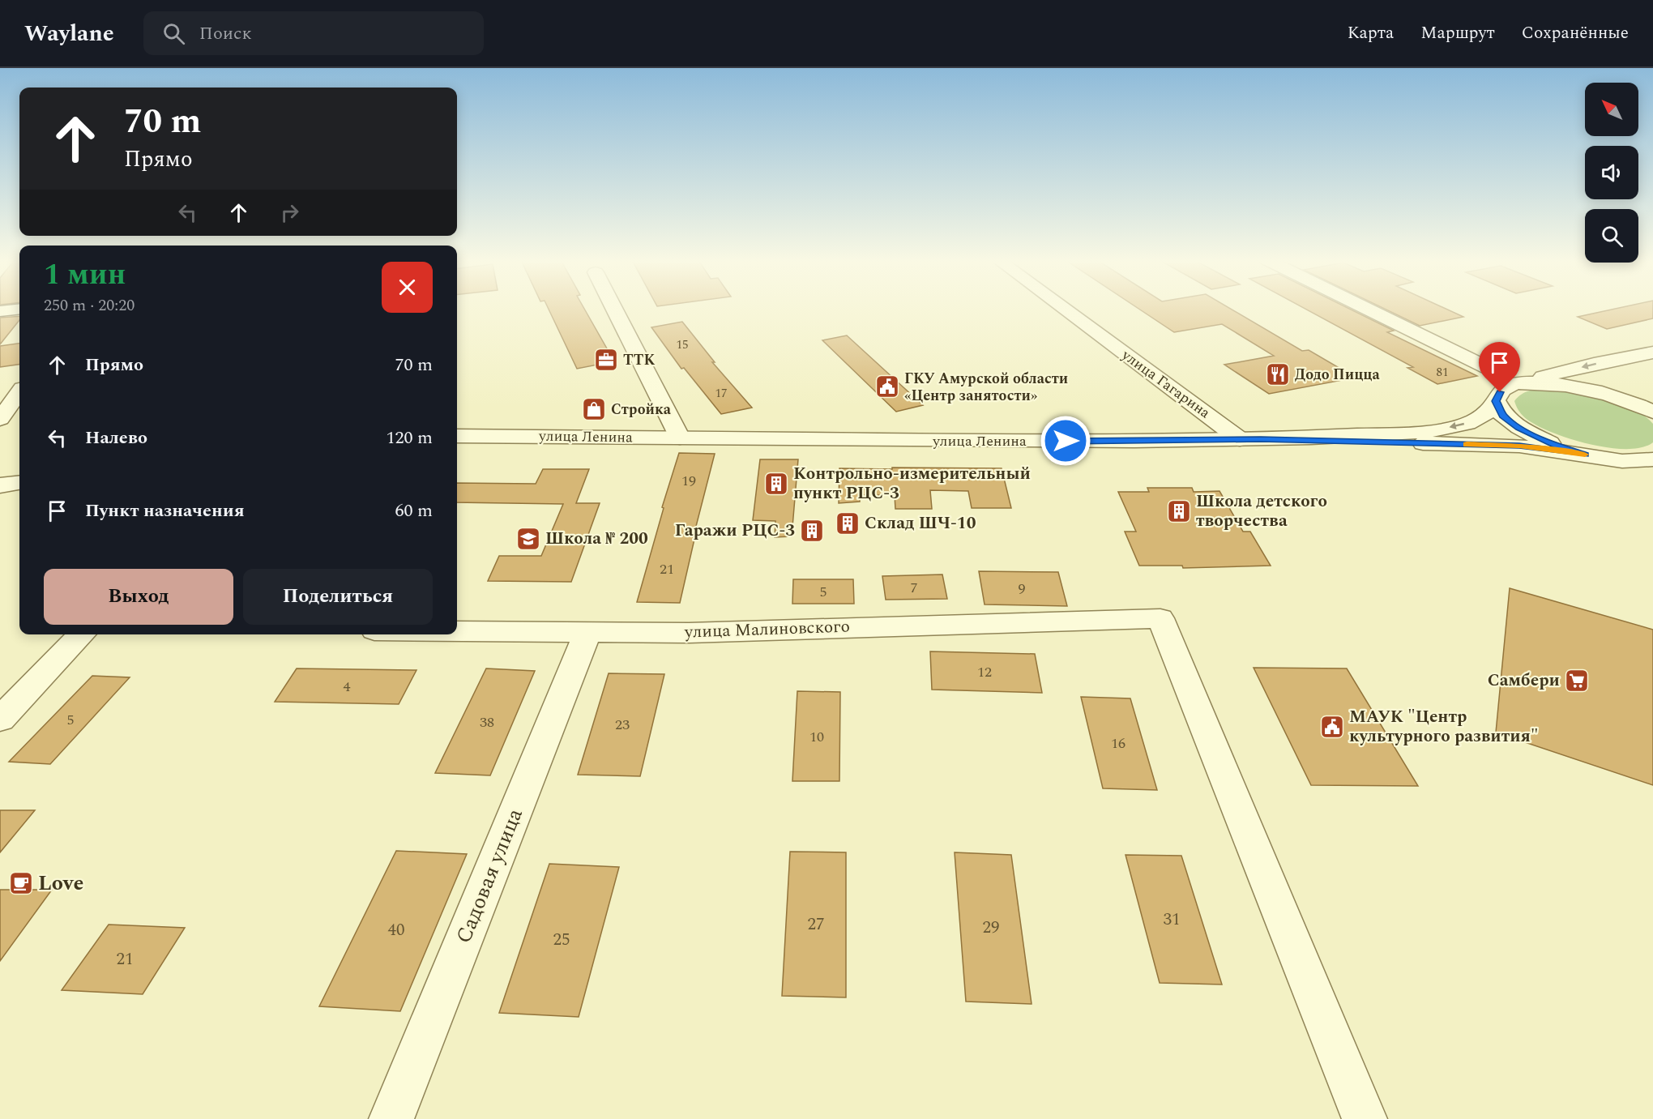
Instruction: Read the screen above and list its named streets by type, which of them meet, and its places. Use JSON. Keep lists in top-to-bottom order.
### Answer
{
  "streets": {
    "street": [
      "улица Гагарина",
      "улица Ленина",
      "улица Малиновского",
      "Садовая улица"
    ]
  },
  "crossings": [
    ["улица Гагарина", "улица Ленина"],
    ["улица Малиновского", "Садовая улица"]
  ],
  "places": {
    "office": ["ТТК"],
    "restaurant": ["Додо Пицца"],
    "public building": ["ГКУ Амурской области «Центр занятости»", "МАУК \"Центр культурного развития\""],
    "shop": ["Стройка"],
    "building": [
      "Контрольно-измерительный пункт РЦС-3",
      "Школа детского творчества",
      "Склад ШЧ-10",
      "Гаражи РЦС-3"
    ],
    "school or university": ["Школа № 200"],
    "supermarket": ["Самбери"],
    "cafe": ["Love"]
  },
  "house_numbers": [
    "15",
    "81",
    "17",
    "19",
    "21",
    "7",
    "9",
    "5",
    "12",
    "4",
    "5",
    "38",
    "23",
    "10",
    "16",
    "31",
    "27",
    "29",
    "40",
    "25",
    "21"
  ],
  "north": "top left",
  "page": {
    "header": "Waylane",
    "search": "Поиск",
    "nav": ["Карта", "Маршрут", "Сохранённые"],
    "turn": ["70 m", "Прямо"],
    "heading": ["1 мин", "250 m · 20:20"],
    "list": [
      {
        "name": "Прямо",
        "value": "70 m"
      },
      {
        "name": "Налево",
        "value": "120 m"
      },
      {
        "name": "Пункт назначения",
        "value": "60 m"
      }
    ],
    "buttons": ["Выход", "Поделиться"]
  }
}
